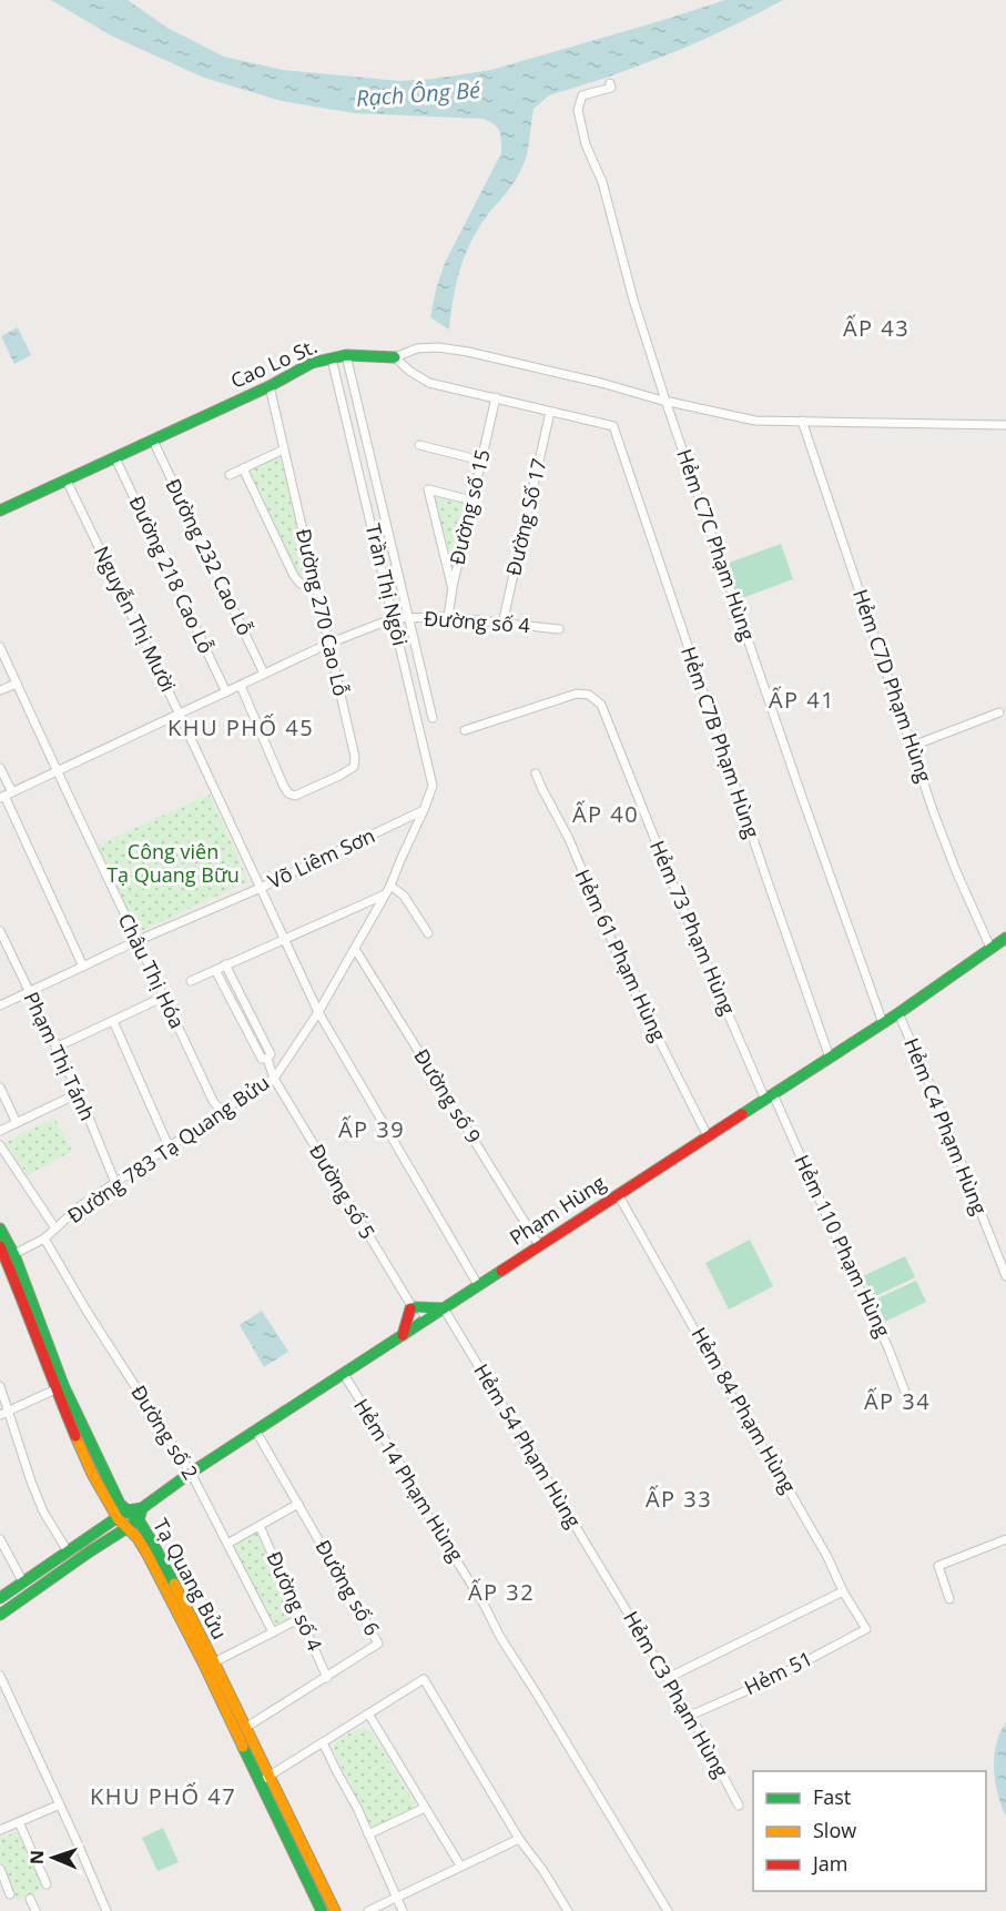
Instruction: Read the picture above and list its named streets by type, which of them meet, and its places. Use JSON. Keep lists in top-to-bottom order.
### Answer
{
  "streets": {
    "main road": ["Cao Lo St.", "Phạm Hùng", "Tạ Quang Bửu"],
    "street": [
      "Đường số 15",
      "Đường Số 17",
      "Hẻm C7C Phạm Hùng",
      "Đường 232 Cao Lỗ",
      "Đường 218 Cao Lỗ",
      "Trần Thị Ngôi",
      "Đường 270 Cao Lỗ",
      "Nguyễn Thị Mười",
      "Đường số 4",
      "Hẻm C7D Phạm Hùng",
      "Hẻm C7B Phạm Hùng",
      "Võ Liêm Sơn",
      "Hẻm 73 Phạm Hùng",
      "Hẻm 61 Phạm Hùng",
      "Châu Thị Hóa",
      "Phạm Thị Tánh",
      "Đường số 9",
      "Hẻm C4 Phạm Hùng",
      "Đường 783 Tạ Quang Bửu",
      "Đường số 5",
      "Hẻm 110 Phạm Hùng",
      "Hẻm 84 Phạm Hùng",
      "Đường số 2",
      "Hẻm 54 Phạm Hùng",
      "Hẻm 14 Phạm Hùng",
      "Đường số 6",
      "Hẻm 51",
      "Hẻm C3 Phạm Hùng"
    ]
  },
  "crossings": [
    ["Cao Lo St.", "Đường 232 Cao Lỗ"],
    ["Cao Lo St.", "Đường 218 Cao Lỗ"],
    ["Cao Lo St.", "Trần Thị Ngôi"],
    ["Cao Lo St.", "Đường 270 Cao Lỗ"],
    ["Cao Lo St.", "Nguyễn Thị Mười"],
    ["Đường số 15", "Đường số 4"],
    ["Đường Số 17", "Đường số 4"],
    ["Đường Số 17", "Hẻm C7B Phạm Hùng"],
    ["Hẻm C7C Phạm Hùng", "Phạm Hùng"],
    ["Trần Thị Ngôi", "Đường số 4"],
    ["Trần Thị Ngôi", "Võ Liêm Sơn"],
    ["Trần Thị Ngôi", "Đường 783 Tạ Quang Bửu"],
    ["Nguyễn Thị Mười", "Võ Liêm Sơn"],
    ["Nguyễn Thị Mười", "Đường 783 Tạ Quang Bửu"],
    ["Nguyễn Thị Mười", "Phạm Hùng"],
    ["Đường số 4", "Đường số 6"],
    ["Hẻm C7D Phạm Hùng", "Phạm Hùng"],
    ["Hẻm C7B Phạm Hùng", "Phạm Hùng"],
    ["Võ Liêm Sơn", "Châu Thị Hóa"],
    ["Võ Liêm Sơn", "Phạm Thị Tánh"],
    ["Võ Liêm Sơn", "Đường 783 Tạ Quang Bửu"],
    ["Hẻm 73 Phạm Hùng", "Phạm Hùng"],
    ["Hẻm 73 Phạm Hùng", "Hẻm 110 Phạm Hùng"],
    ["Hẻm 61 Phạm Hùng", "Phạm Hùng"],
    ["Châu Thị Hóa", "Đường 783 Tạ Quang Bửu"],
    ["Phạm Thị Tánh", "Đường 783 Tạ Quang Bửu"],
    ["Đường số 9", "Đường 783 Tạ Quang Bửu"],
    ["Đường số 9", "Phạm Hùng"],
    ["Hẻm C4 Phạm Hùng", "Phạm Hùng"],
    ["Đường 783 Tạ Quang Bửu", "Đường số 5"],
    ["Đường 783 Tạ Quang Bửu", "Đường số 2"],
    ["Đường 783 Tạ Quang Bửu", "Tạ Quang Bửu"],
    ["Đường số 5", "Phạm Hùng"],
    ["Phạm Hùng", "Hẻm 110 Phạm Hùng"],
    ["Phạm Hùng", "Hẻm 84 Phạm Hùng"],
    ["Phạm Hùng", "Đường số 2"],
    ["Phạm Hùng", "Hẻm 54 Phạm Hùng"],
    ["Phạm Hùng", "Hẻm 14 Phạm Hùng"],
    ["Phạm Hùng", "Tạ Quang Bửu"],
    ["Phạm Hùng", "Đường số 6"],
    ["Hẻm 84 Phạm Hùng", "Hẻm 51"],
    ["Hẻm 54 Phạm Hùng", "Hẻm C3 Phạm Hùng"],
    ["Tạ Quang Bửu", "Đường số 6"],
    ["Hẻm 51", "Hẻm C3 Phạm Hùng"]
  ],
  "districts": [
    "ẤP 43",
    "ẤP 41",
    "KHU PHỐ 45",
    "ẤP 40",
    "ẤP 39",
    "ẤP 34",
    "ẤP 33",
    "ẤP 32",
    "KHU PHỐ 47"
  ],
  "water": ["Rạch Ông Bé"],
  "parks": ["Công viên Tạ Quang Bữu"],
  "legend": ["Fast", "Slow", "Jam"],
  "north": "left"
}
